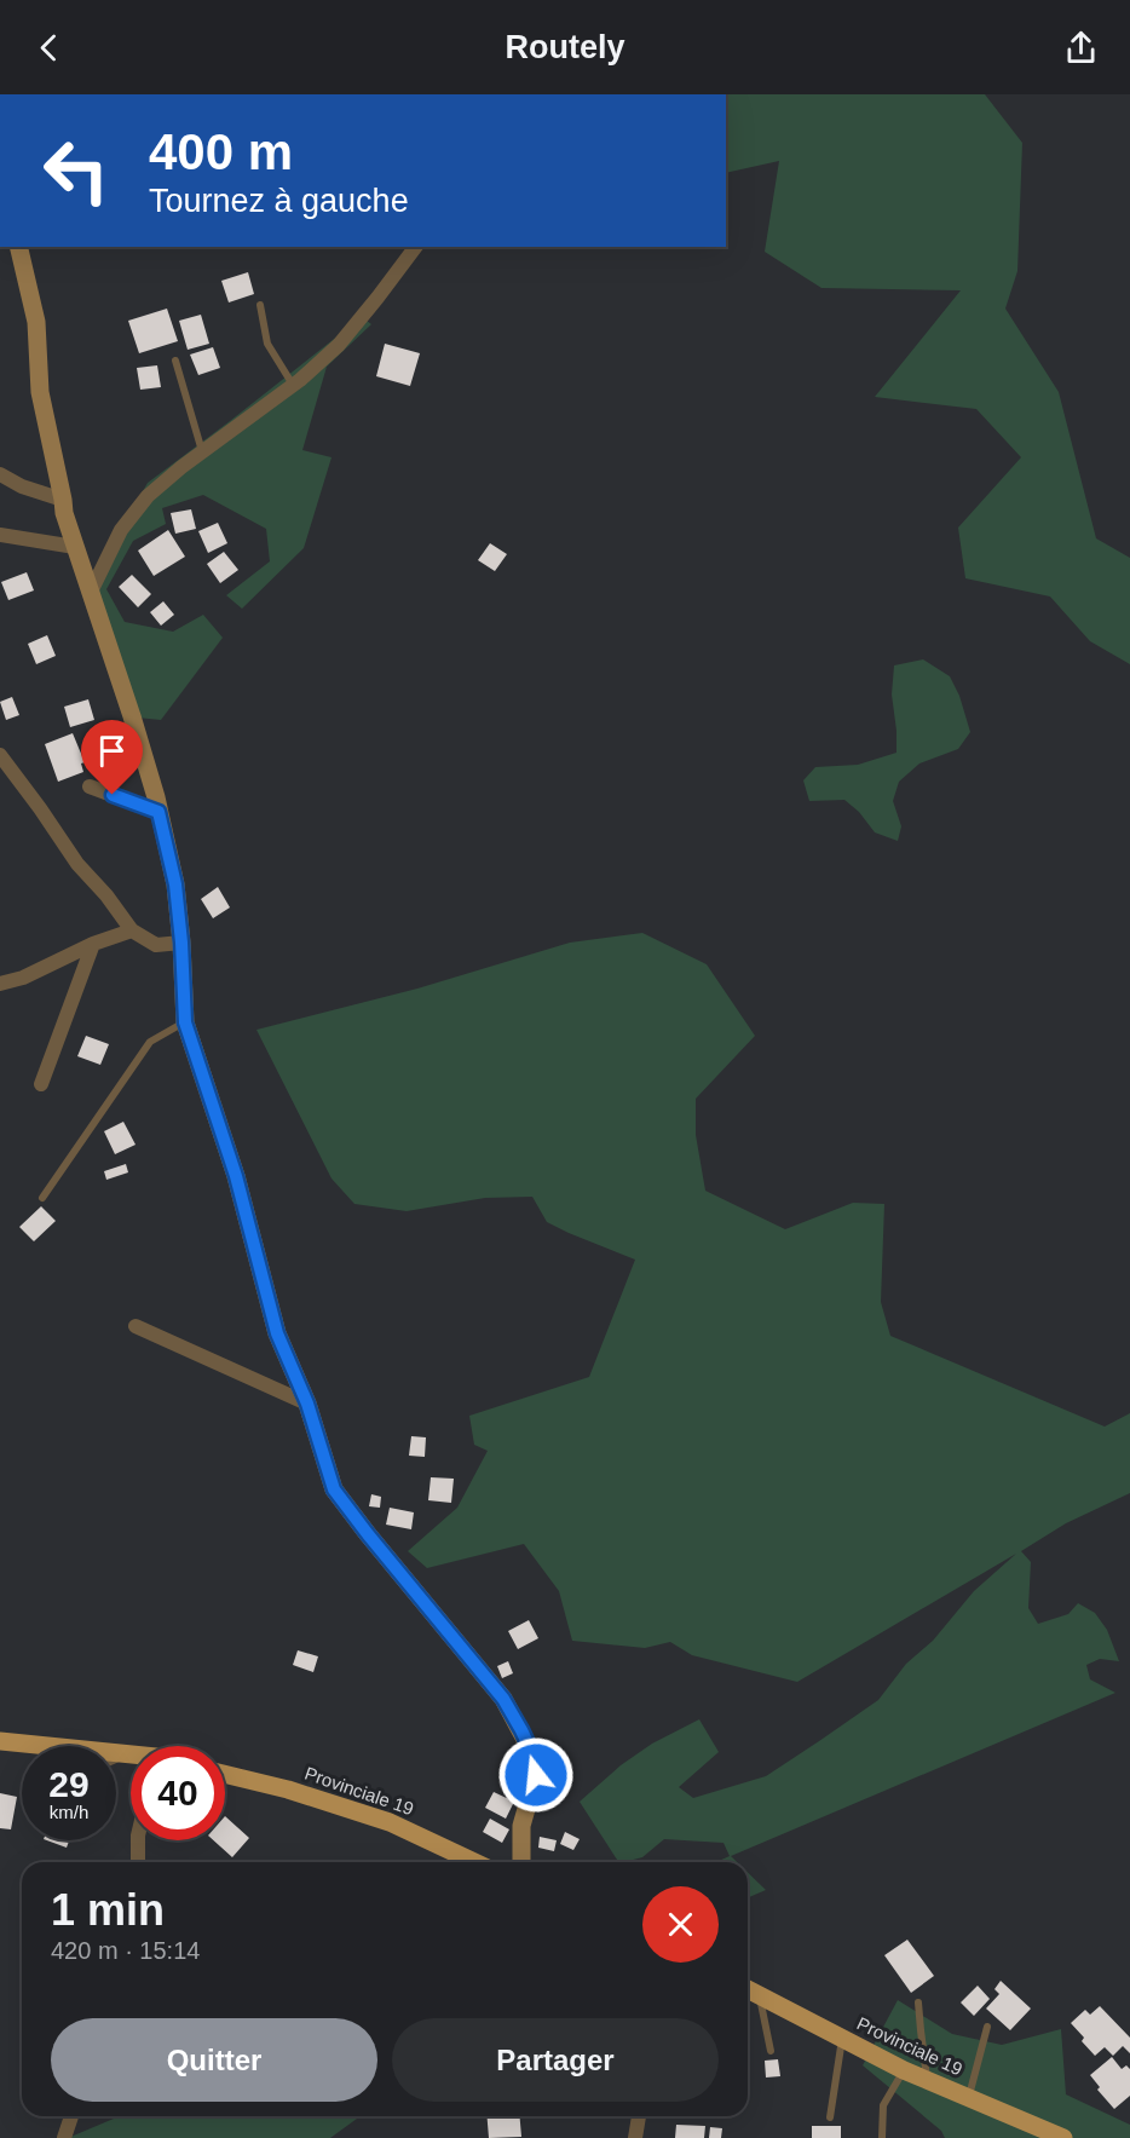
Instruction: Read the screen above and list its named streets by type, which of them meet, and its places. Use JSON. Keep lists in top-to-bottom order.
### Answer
{
  "streets": {
    "main road": ["Provinciale 19"]
  },
  "page": {
    "header": "Routely",
    "turn": ["400 m", "Tournez à gauche"],
    "speed": "29 km/h",
    "limit": "40",
    "heading": ["1 min", "420 m · 15:14"],
    "buttons": ["Quitter", "Partager"]
  }
}
